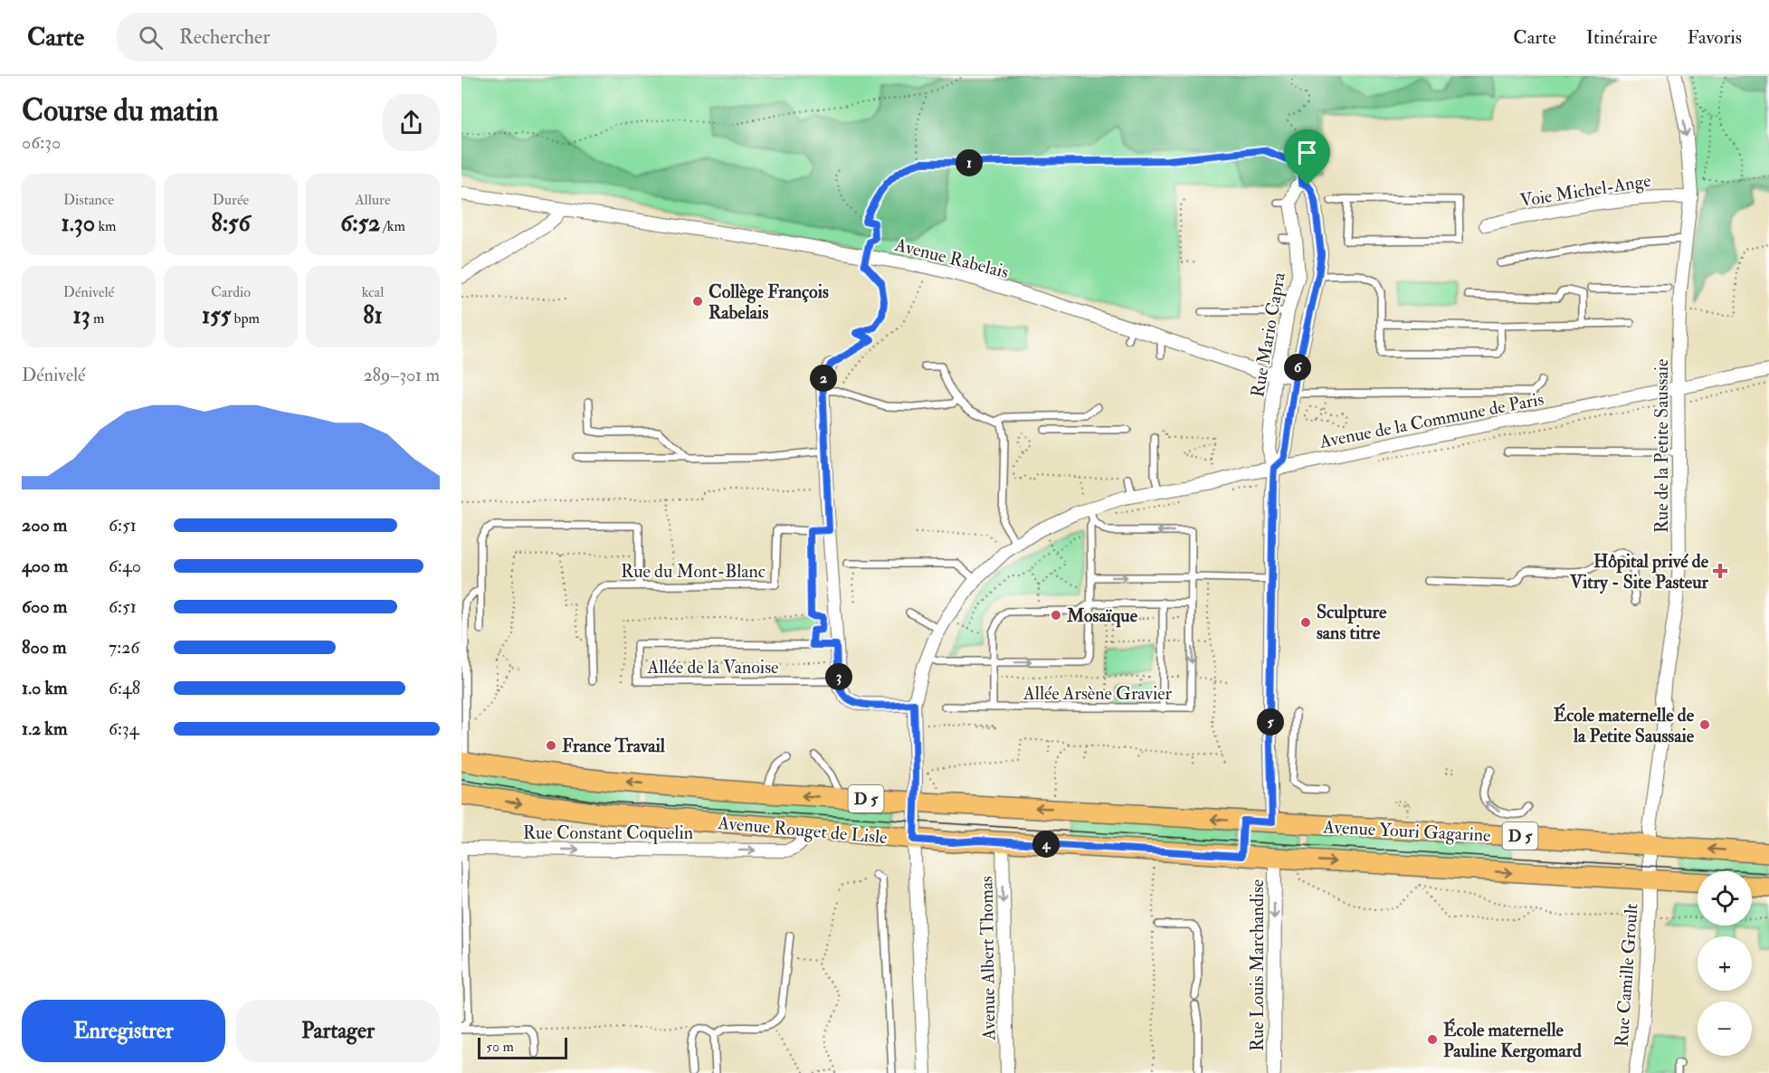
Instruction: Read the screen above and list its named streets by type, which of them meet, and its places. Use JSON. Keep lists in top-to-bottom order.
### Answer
{
  "streets": {
    "main road": ["D 5", "Avenue Rouget de Lisle", "Avenue Youri Gagarine"],
    "street": [
      "Voie Michel-Ange",
      "Avenue Rabelais",
      "Rue Mario Capra",
      "Avenue de la Commune de Paris",
      "Rue de la Petite Saussaie",
      "Rue Constant Coquelin",
      "Avenue Albert Thomas",
      "Rue Louis Marchandise",
      "Rue Camille Groult"
    ],
    "lane": ["Rue du Mont-Blanc", "Allée de la Vanoise", "Allée Arsène Gravier"]
  },
  "crossings": [
    ["Voie Michel-Ange", "Rue de la Petite Saussaie"],
    ["Avenue Rabelais", "Rue Mario Capra"],
    ["Rue Mario Capra", "Avenue de la Commune de Paris"],
    ["Rue Mario Capra", "Avenue Rouget de Lisle"],
    ["Rue Mario Capra", "Avenue Youri Gagarine"],
    ["Avenue de la Commune de Paris", "Rue de la Petite Saussaie"],
    ["Avenue de la Commune de Paris", "Allée Arsène Gravier"],
    ["Avenue de la Commune de Paris", "Avenue Rouget de Lisle"],
    ["Rue de la Petite Saussaie", "Avenue Youri Gagarine"],
    ["Rue de la Petite Saussaie", "Rue Camille Groult"],
    ["Avenue Rouget de Lisle", "Avenue Youri Gagarine"],
    ["Avenue Rouget de Lisle", "Rue Constant Coquelin"],
    ["Avenue Rouget de Lisle", "Avenue Albert Thomas"],
    ["Avenue Rouget de Lisle", "Rue Louis Marchandise"],
    ["Avenue Youri Gagarine", "Rue Louis Marchandise"],
    ["Avenue Youri Gagarine", "Rue Camille Groult"]
  ],
  "one_way": ["Rue Constant Coquelin", "Avenue Albert Thomas", "Rue Louis Marchandise"],
  "places": {
    "other": [
      "Collège François Rabelais",
      "Mosaïque",
      "Sculpture sans titre",
      "École maternelle de la Petite Saussaie",
      "France Travail",
      "École maternelle Pauline Kergomard"
    ],
    "health": ["Hôpital privé de Vitry - Site Pasteur"]
  },
  "scale_bar": "50 m",
  "page": {
    "header": "Carte",
    "search": "Rechercher",
    "nav": ["Carte", "Itinéraire", "Favoris"],
    "heading": ["Course du matin", "06:30"],
    "pins": [
      "1",
      "6",
      "2",
      "3",
      "5",
      "4"
    ],
    "stats": [
      ["Distance", "1.30 km"],
      ["Durée", "8:56"],
      ["Allure", "6:52 /km"],
      ["Dénivelé", "13 m"],
      ["Cardio", "155 bpm"],
      ["kcal", "81"]
    ],
    "chart": ["Dénivelé", "289–301 m"],
    "list": [
      {
        "name": "200 m",
        "note": "6:51"
      },
      {
        "name": "400 m",
        "note": "6:40"
      },
      {
        "name": "600 m",
        "note": "6:51"
      },
      {
        "name": "800 m",
        "note": "7:26"
      },
      {
        "name": "1.0 km",
        "note": "6:48"
      },
      {
        "name": "1.2 km",
        "note": "6:34"
      }
    ],
    "map_buttons": ["+", "−"],
    "buttons": ["Enregistrer", "Partager"],
    "scale": "50 m"
  }
}
